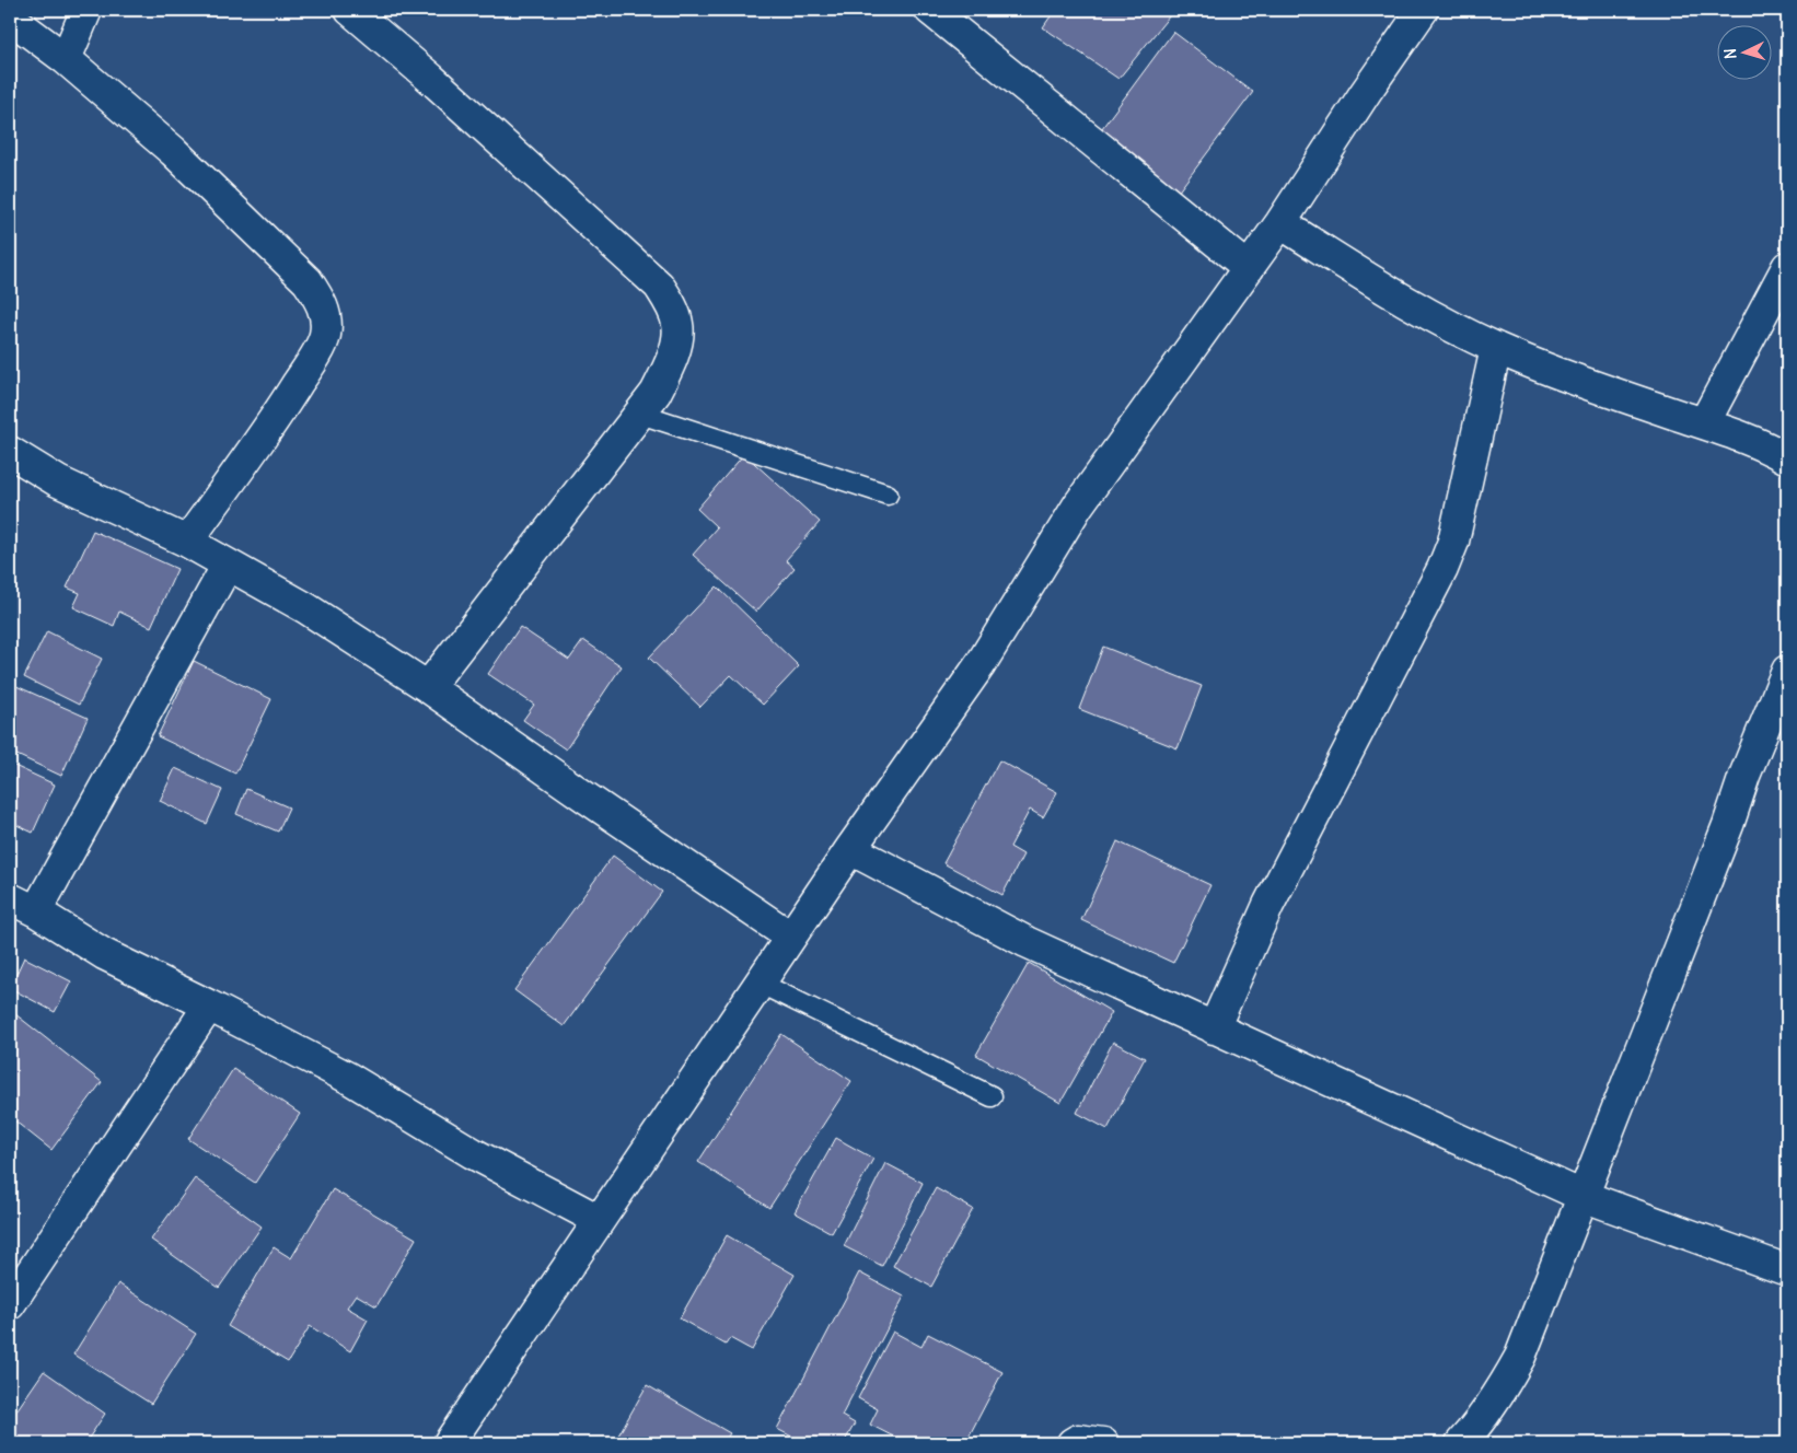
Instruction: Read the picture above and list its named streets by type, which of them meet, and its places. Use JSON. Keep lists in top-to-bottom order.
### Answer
{
  "north": "left"
}
